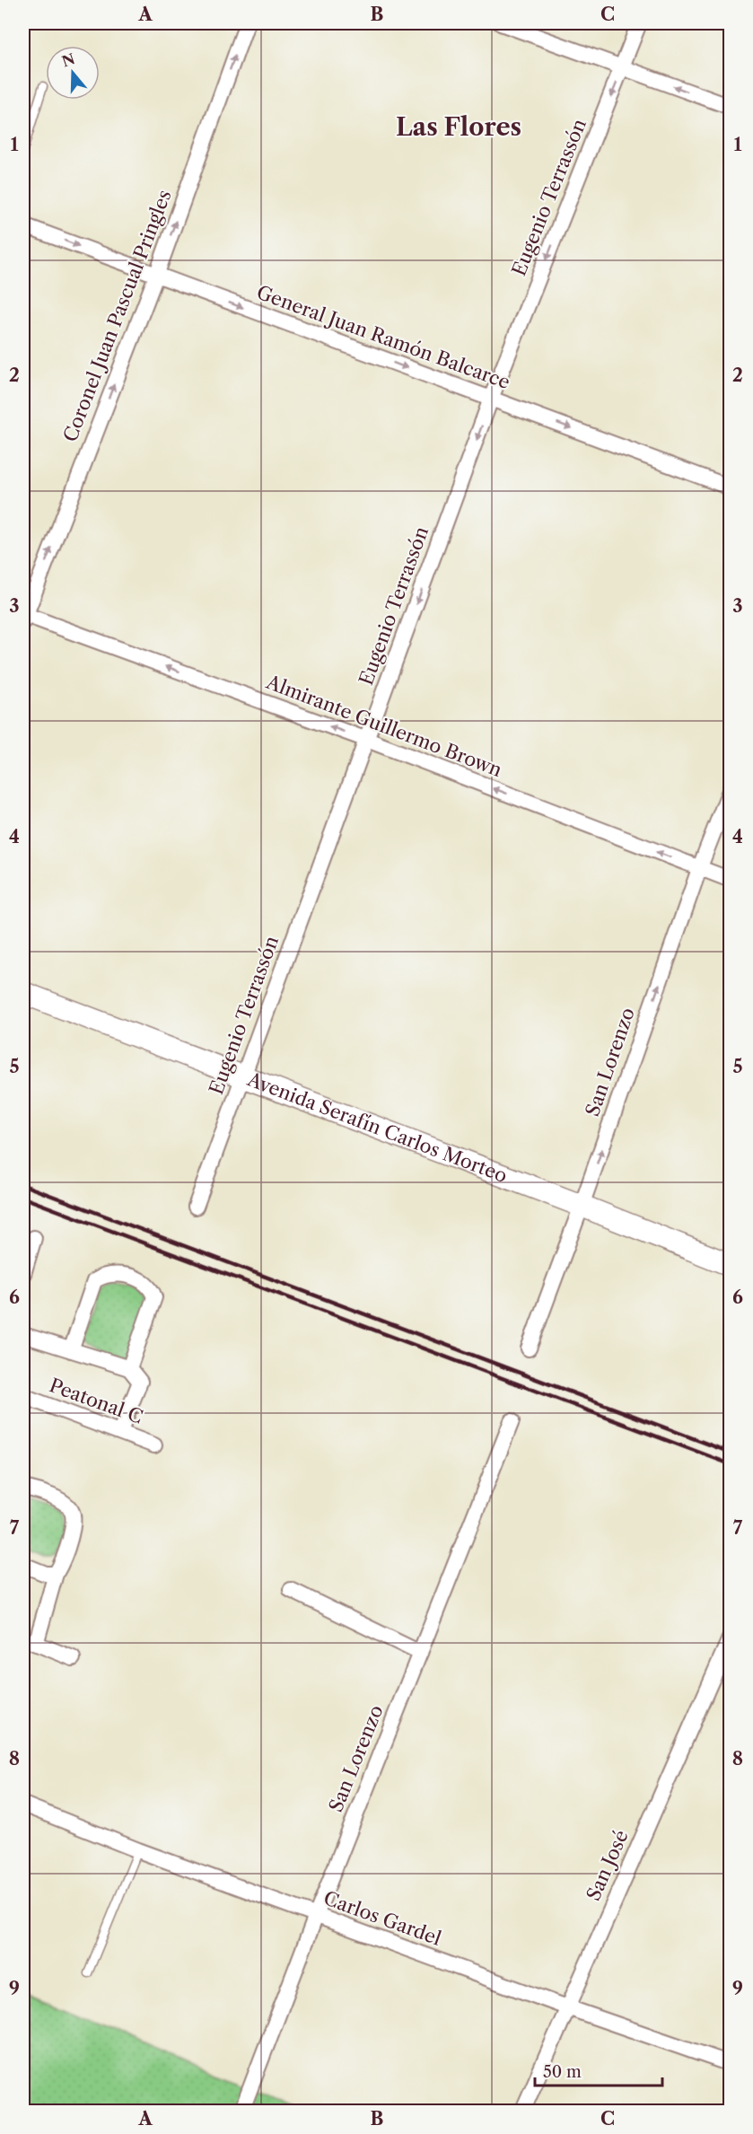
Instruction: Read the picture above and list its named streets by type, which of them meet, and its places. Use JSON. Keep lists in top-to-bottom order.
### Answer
{
  "streets": {
    "main road": ["Avenida Serafín Carlos Morteo"],
    "street": [
      "Eugenio Terrassón",
      "Coronel Juan Pascual Pringles",
      "General Juan Ramón Balcarce",
      "Almirante Guillermo Brown",
      "San Lorenzo",
      "Peatonal C",
      "San José",
      "Carlos Gardel"
    ]
  },
  "crossings": [
    ["Eugenio Terrassón", "General Juan Ramón Balcarce"],
    ["Eugenio Terrassón", "Almirante Guillermo Brown"],
    ["Eugenio Terrassón", "Avenida Serafín Carlos Morteo"],
    ["Coronel Juan Pascual Pringles", "General Juan Ramón Balcarce"],
    ["Coronel Juan Pascual Pringles", "Almirante Guillermo Brown"],
    ["Almirante Guillermo Brown", "San Lorenzo"],
    ["San Lorenzo", "Avenida Serafín Carlos Morteo"],
    ["San Lorenzo", "Carlos Gardel"],
    ["San José", "Carlos Gardel"]
  ],
  "one_way": [
    "Eugenio Terrassón",
    "Coronel Juan Pascual Pringles",
    "General Juan Ramón Balcarce",
    "Almirante Guillermo Brown"
  ],
  "districts": ["Las Flores"],
  "scale_bar": "50 m",
  "north": "top",
  "grid": {
    "columns": ["A", "B", "C"],
    "rows": [
      "1",
      "2",
      "3",
      "4",
      "5",
      "6",
      "7",
      "8",
      "9"
    ]
  }
}
